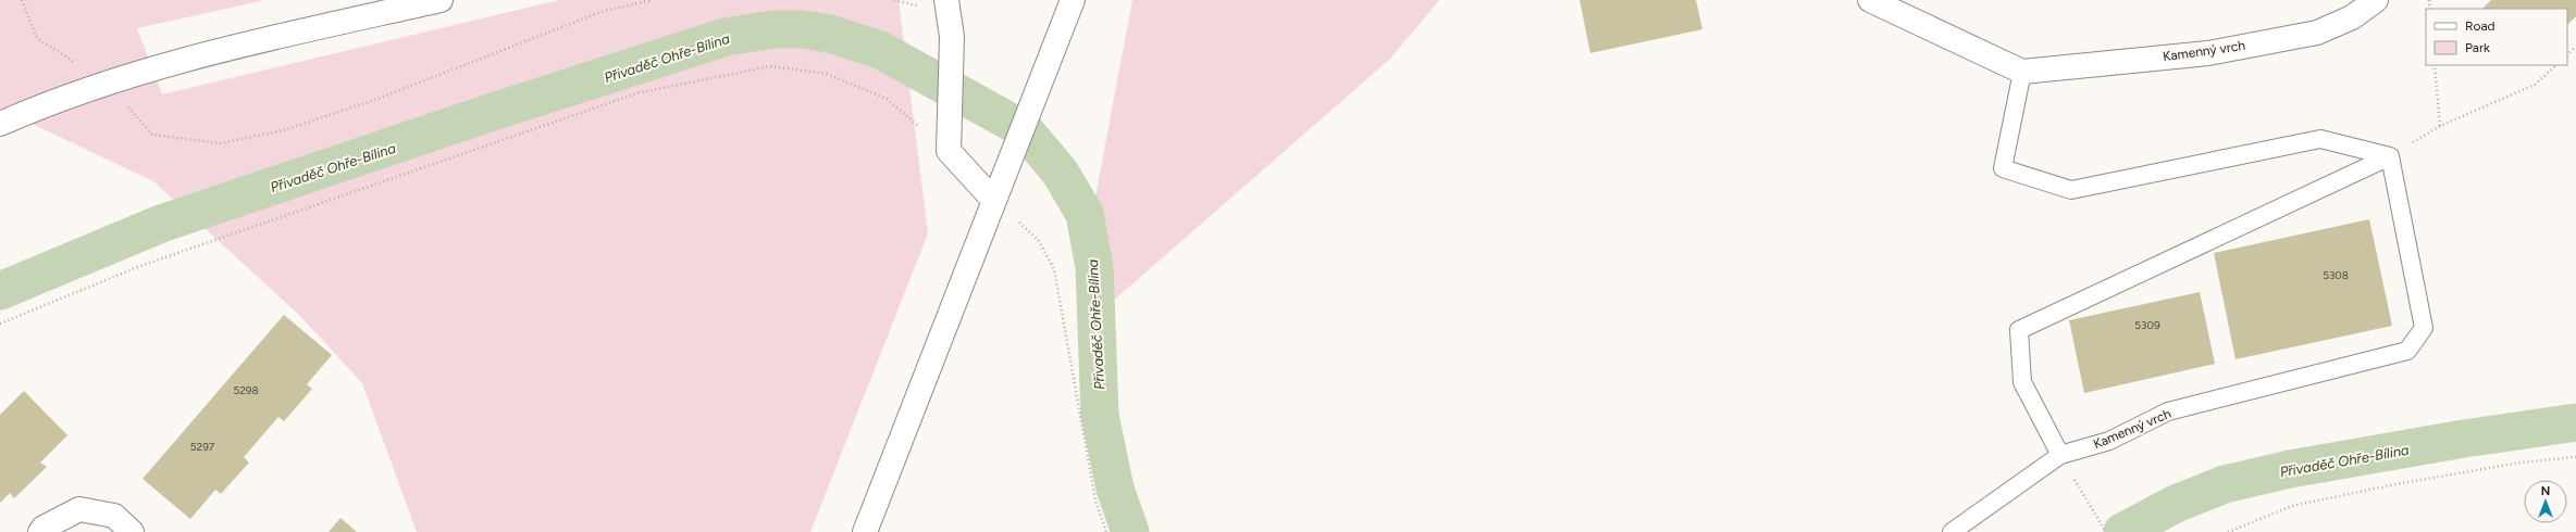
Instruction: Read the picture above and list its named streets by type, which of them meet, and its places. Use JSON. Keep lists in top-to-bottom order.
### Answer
{
  "streets": {
    "street": ["Kamenný vrch"]
  },
  "water": ["Přivaděč Ohře-Bílina"],
  "house_numbers": [
    "5308",
    "5309",
    "5298",
    "5297"
  ],
  "legend": ["Road", "Park"],
  "north": "top"
}
